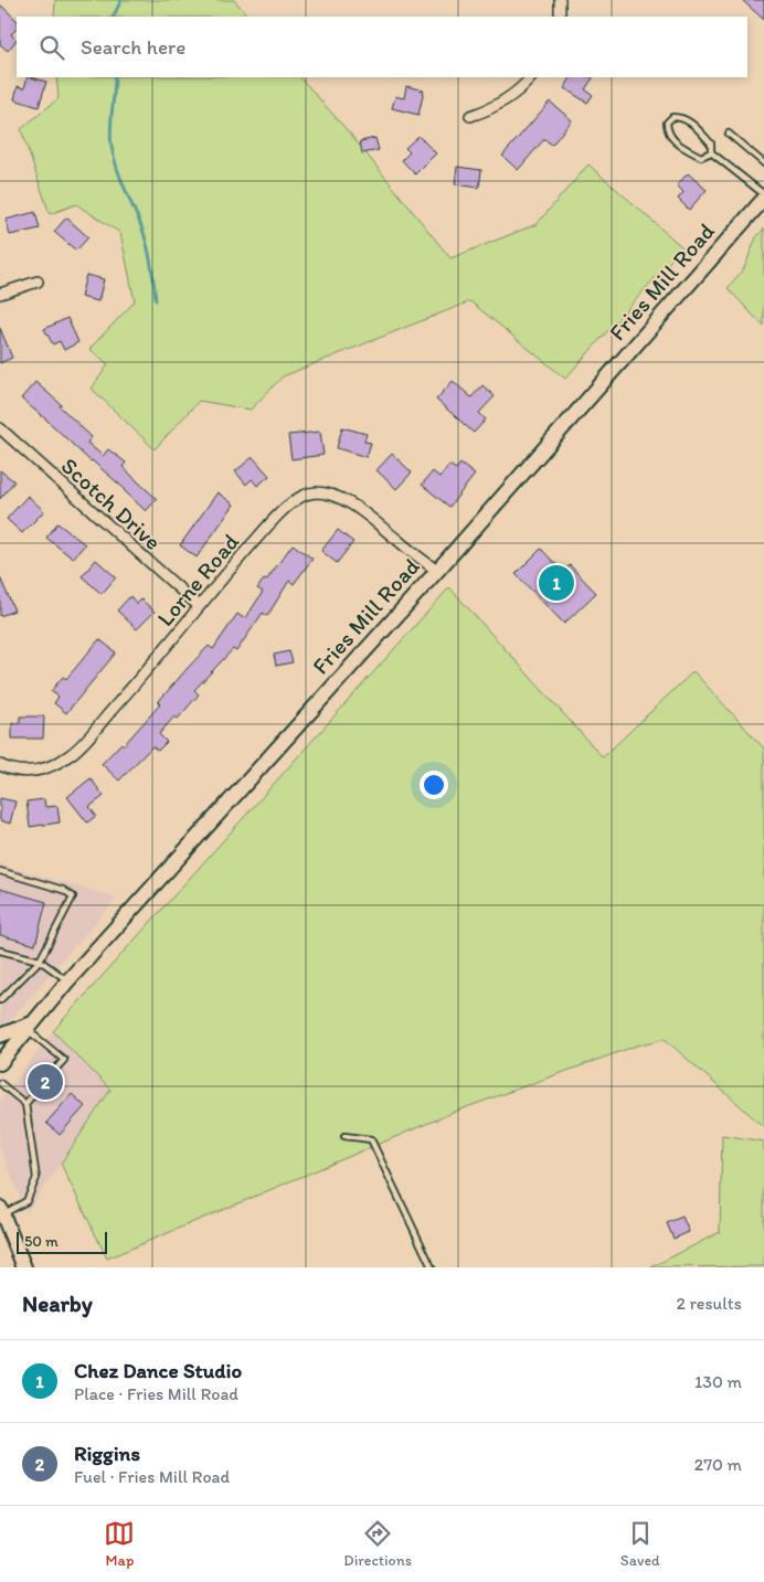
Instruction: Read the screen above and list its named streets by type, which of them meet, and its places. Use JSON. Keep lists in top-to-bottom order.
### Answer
{
  "streets": {
    "main road": ["Fries Mill Road"],
    "street": ["Scotch Drive", "Lorne Road"]
  },
  "crossings": [
    ["Fries Mill Road", "Lorne Road"],
    ["Scotch Drive", "Lorne Road"]
  ],
  "scale_bar": "50 m",
  "page": {
    "search": "Search here",
    "pins": ["1", "2"],
    "scale": "50 m",
    "heading": ["Nearby", "2 results"],
    "list": [
      {
        "mark": "1",
        "name": "Chez Dance Studio",
        "note": "Place · Fries Mill Road",
        "value": "130 m"
      },
      {
        "mark": "2",
        "name": "Riggins",
        "note": "Fuel · Fries Mill Road",
        "value": "270 m"
      }
    ],
    "nav": ["Map", "Directions", "Saved"]
  }
}
